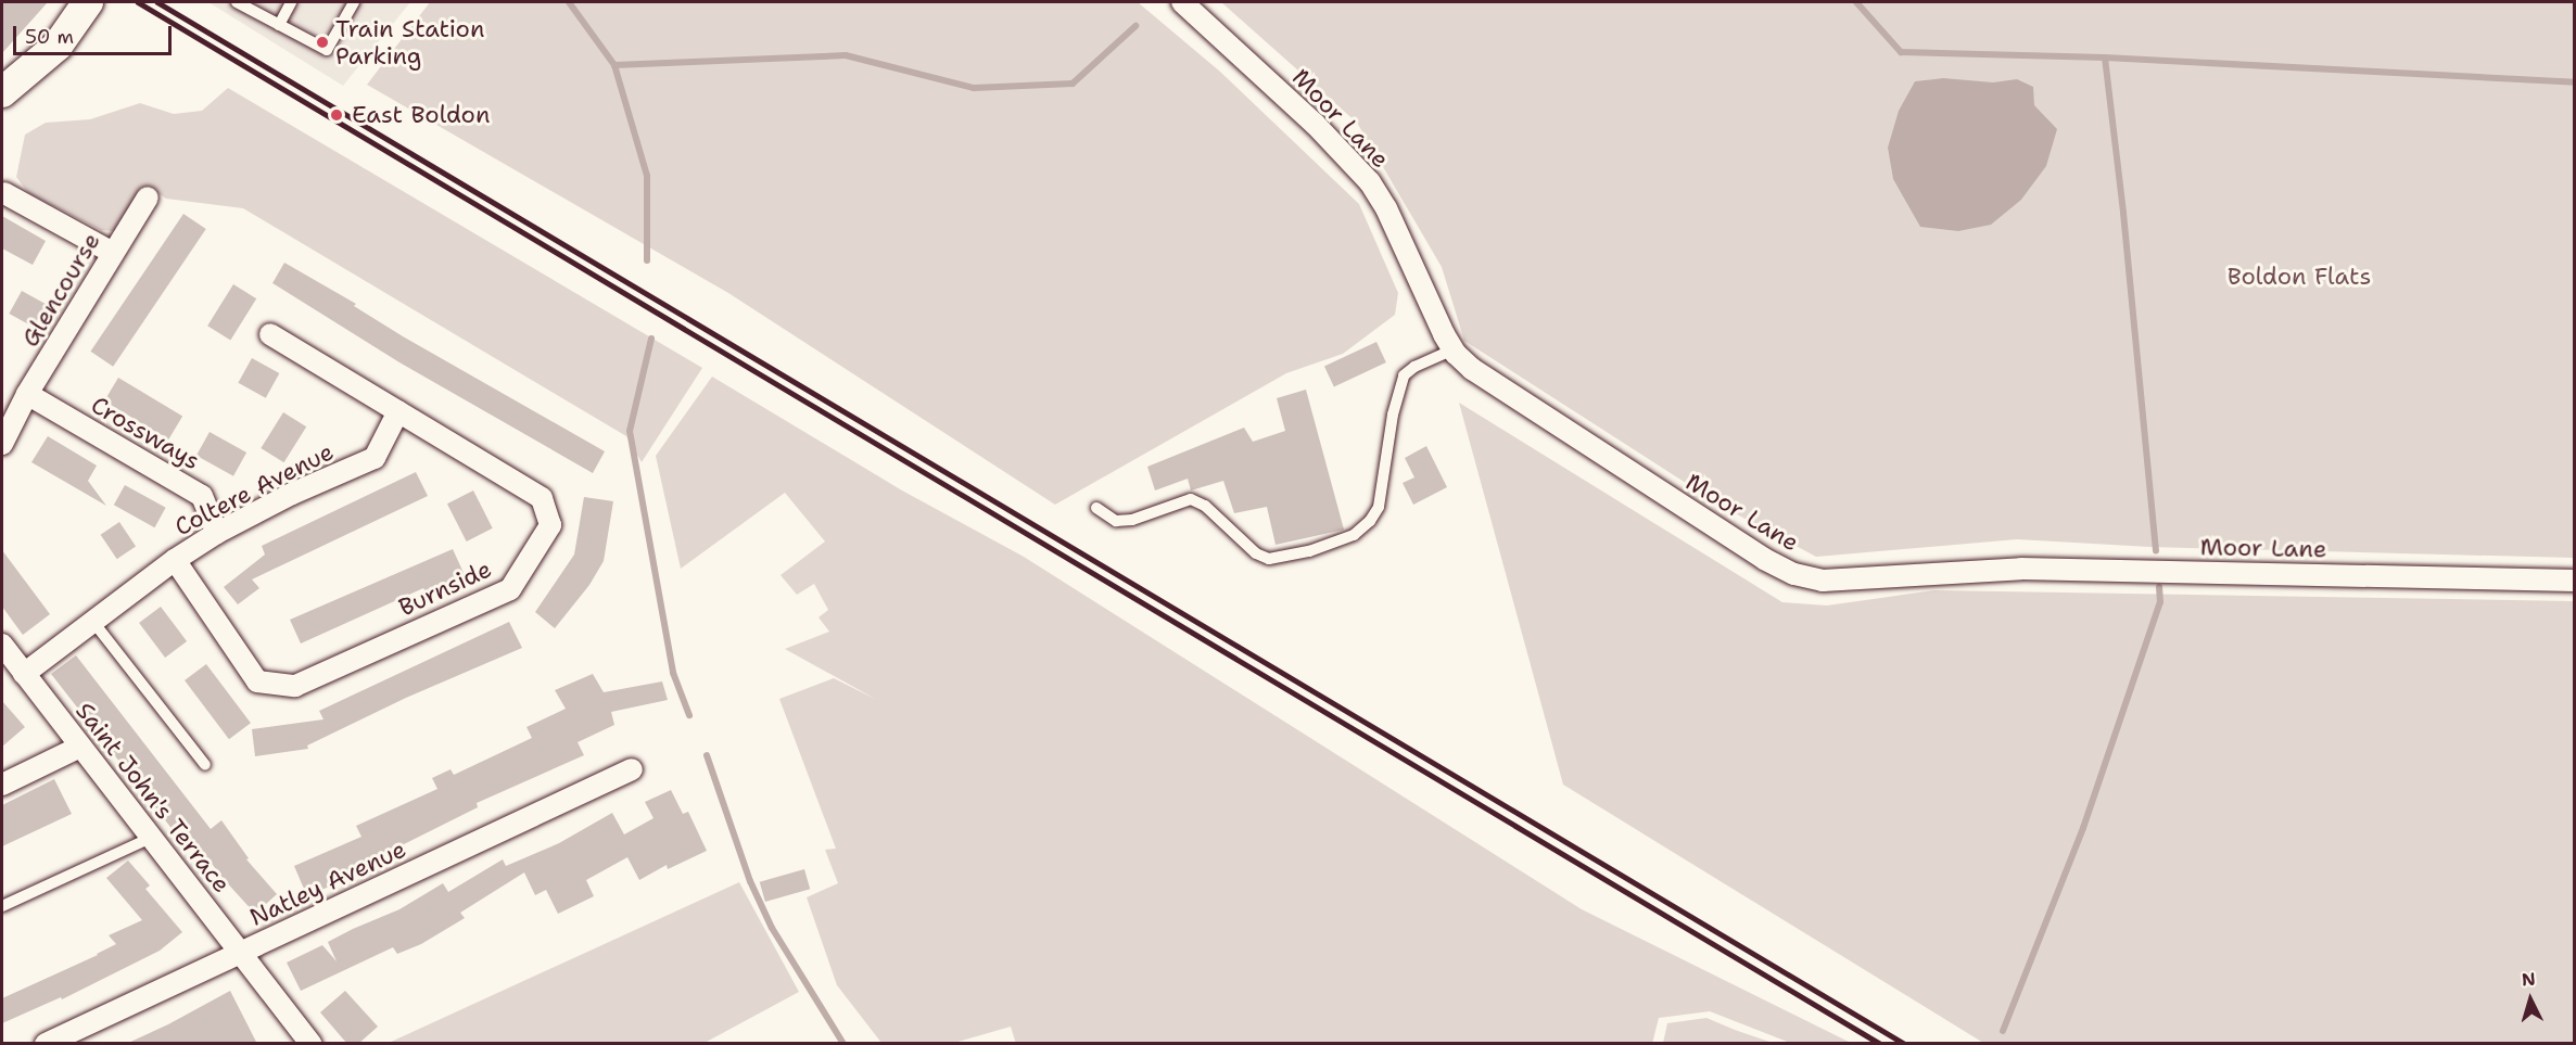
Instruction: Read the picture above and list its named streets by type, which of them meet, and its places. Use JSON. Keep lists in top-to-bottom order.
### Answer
{
  "streets": {
    "street": [
      "Moor Lane",
      "Glencourse",
      "Crossways",
      "Coltere Avenue",
      "Burnside",
      "Saint John's Terrace",
      "Natley Avenue"
    ]
  },
  "crossings": [
    ["Glencourse", "Crossways"],
    ["Crossways", "Coltere Avenue"],
    ["Coltere Avenue", "Burnside"],
    ["Coltere Avenue", "Saint John's Terrace"],
    ["Saint John's Terrace", "Natley Avenue"]
  ],
  "parks": ["Boldon Flats"],
  "places": ["Train Station Parking", "East Boldon"],
  "scale_bar": "50 m",
  "north": "top"
}
